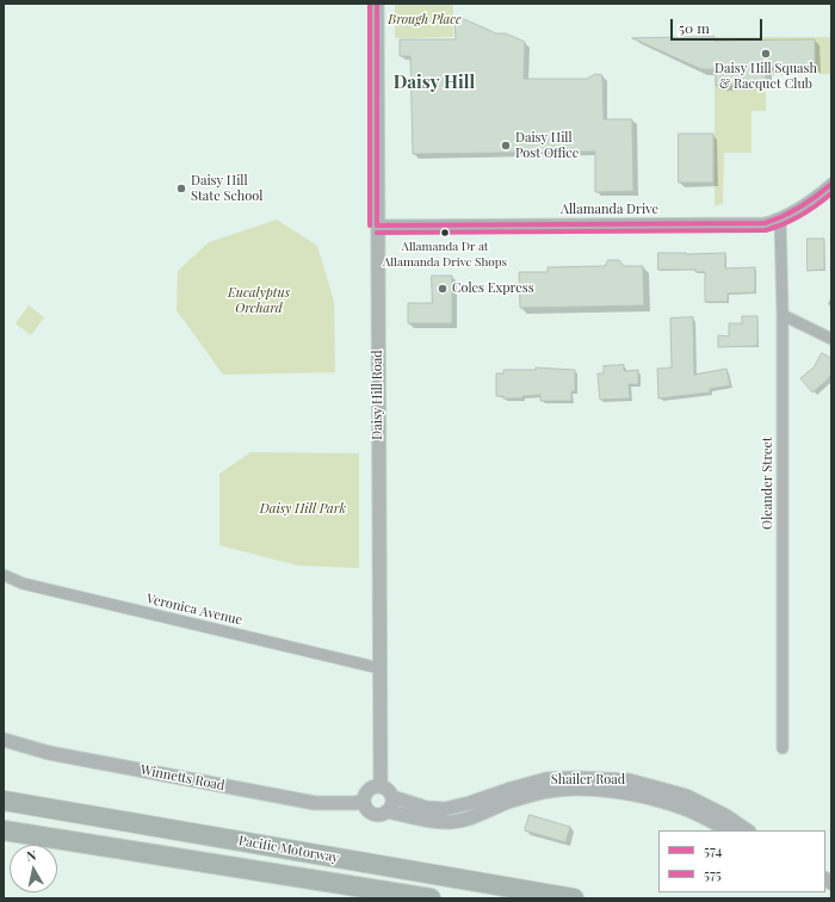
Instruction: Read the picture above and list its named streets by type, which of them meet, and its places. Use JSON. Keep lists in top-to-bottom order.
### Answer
{
  "streets": {
    "highway": ["Pacific Motorway"],
    "street": [
      "Allamanda Drive",
      "Daisy Hill Road",
      "Oleander Street",
      "Veronica Avenue",
      "Winnetts Road",
      "Shailer Road"
    ]
  },
  "crossings": [
    ["Allamanda Drive", "Daisy Hill Road"],
    ["Allamanda Drive", "Oleander Street"],
    ["Daisy Hill Road", "Veronica Avenue"],
    ["Daisy Hill Road", "Winnetts Road"],
    ["Daisy Hill Road", "Shailer Road"],
    ["Winnetts Road", "Shailer Road"]
  ],
  "districts": ["Daisy Hill"],
  "parks": ["Brough Place", "Eucalyptus Orchard", "Daisy Hill Park"],
  "places": [
    "Daisy Hill Squash & Racquet Club",
    "Daisy Hill Post Office",
    "Daisy Hill State School",
    "Allamanda Dr at Allamanda Drive Shops",
    "Coles Express"
  ],
  "lines": ["transit line 574", "transit line 575"],
  "legend": ["574", "575"],
  "scale_bar": "50 m",
  "north": "top"
}
